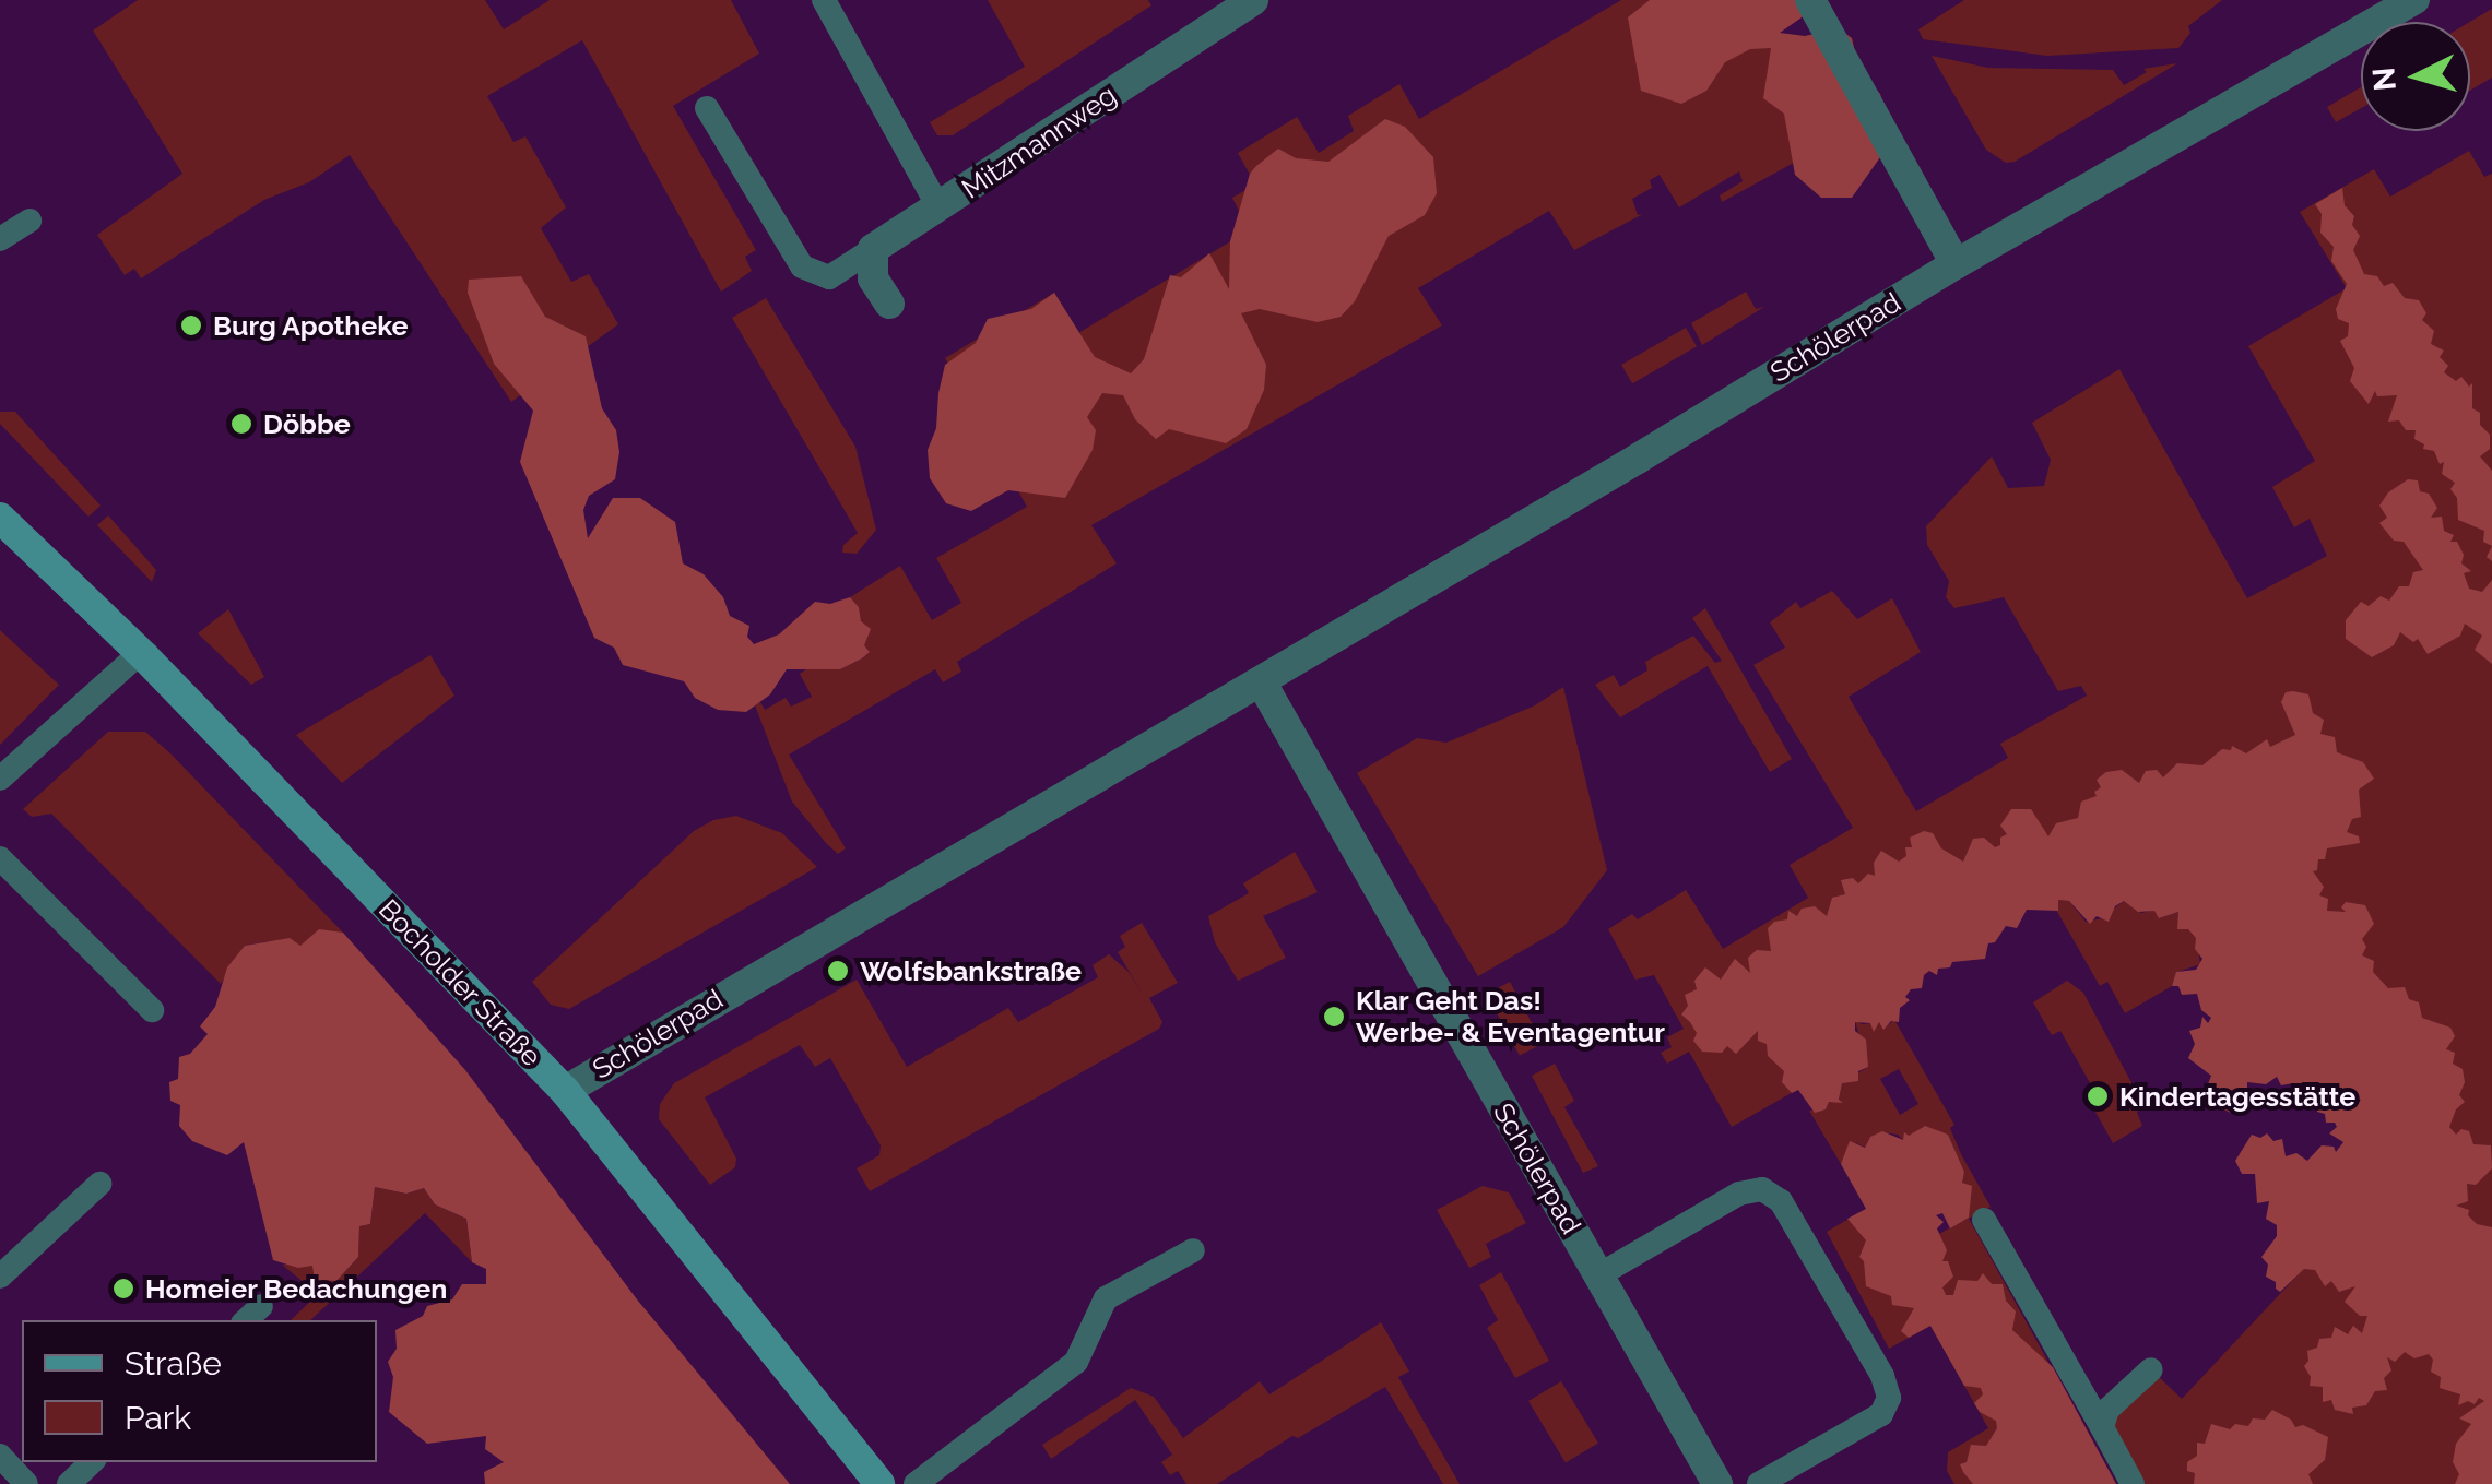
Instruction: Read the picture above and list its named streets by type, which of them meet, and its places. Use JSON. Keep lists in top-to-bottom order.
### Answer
{
  "streets": {
    "main road": ["Bocholder Straße"],
    "street": ["Mitzmannweg", "Schölerpad"]
  },
  "crossings": [
    ["Schölerpad", "Bocholder Straße"]
  ],
  "places": [
    "Burg Apotheke",
    "Döbbe",
    "Wolfsbankstraße",
    "Klar Geht Das! Werbe- & Eventagentur",
    "Kindertagesstätte",
    "Homeier Bedachungen"
  ],
  "legend": ["Straße", "Park"],
  "north": "left"
}
